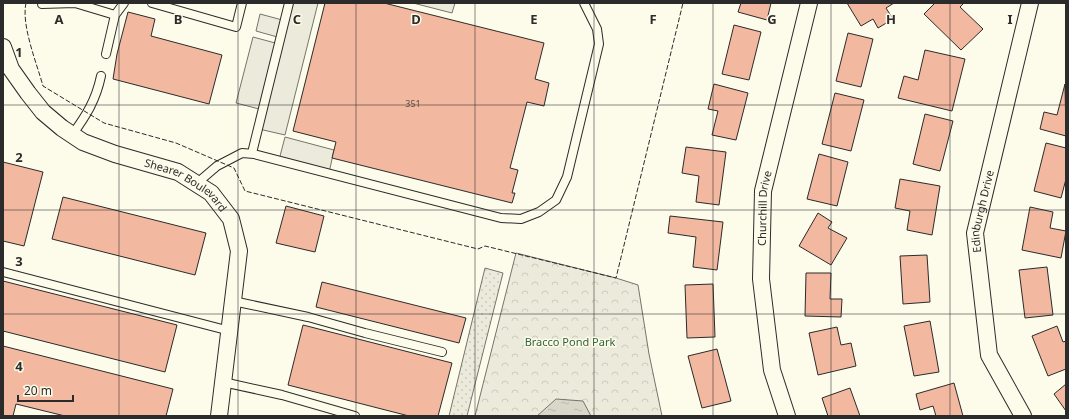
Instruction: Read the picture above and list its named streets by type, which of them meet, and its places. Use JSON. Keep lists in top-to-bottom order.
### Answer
{
  "streets": {
    "street": ["Shearer Boulevard", "Churchill Drive", "Edinburgh Drive"]
  },
  "parks": ["Bracco Pond Park"],
  "house_numbers": ["351"],
  "scale_bar": "20 m",
  "grid": {
    "columns": [
      "A",
      "B",
      "C",
      "D",
      "E",
      "F",
      "G",
      "H",
      "I"
    ],
    "rows": [
      "1",
      "2",
      "3",
      "4"
    ]
  }
}
